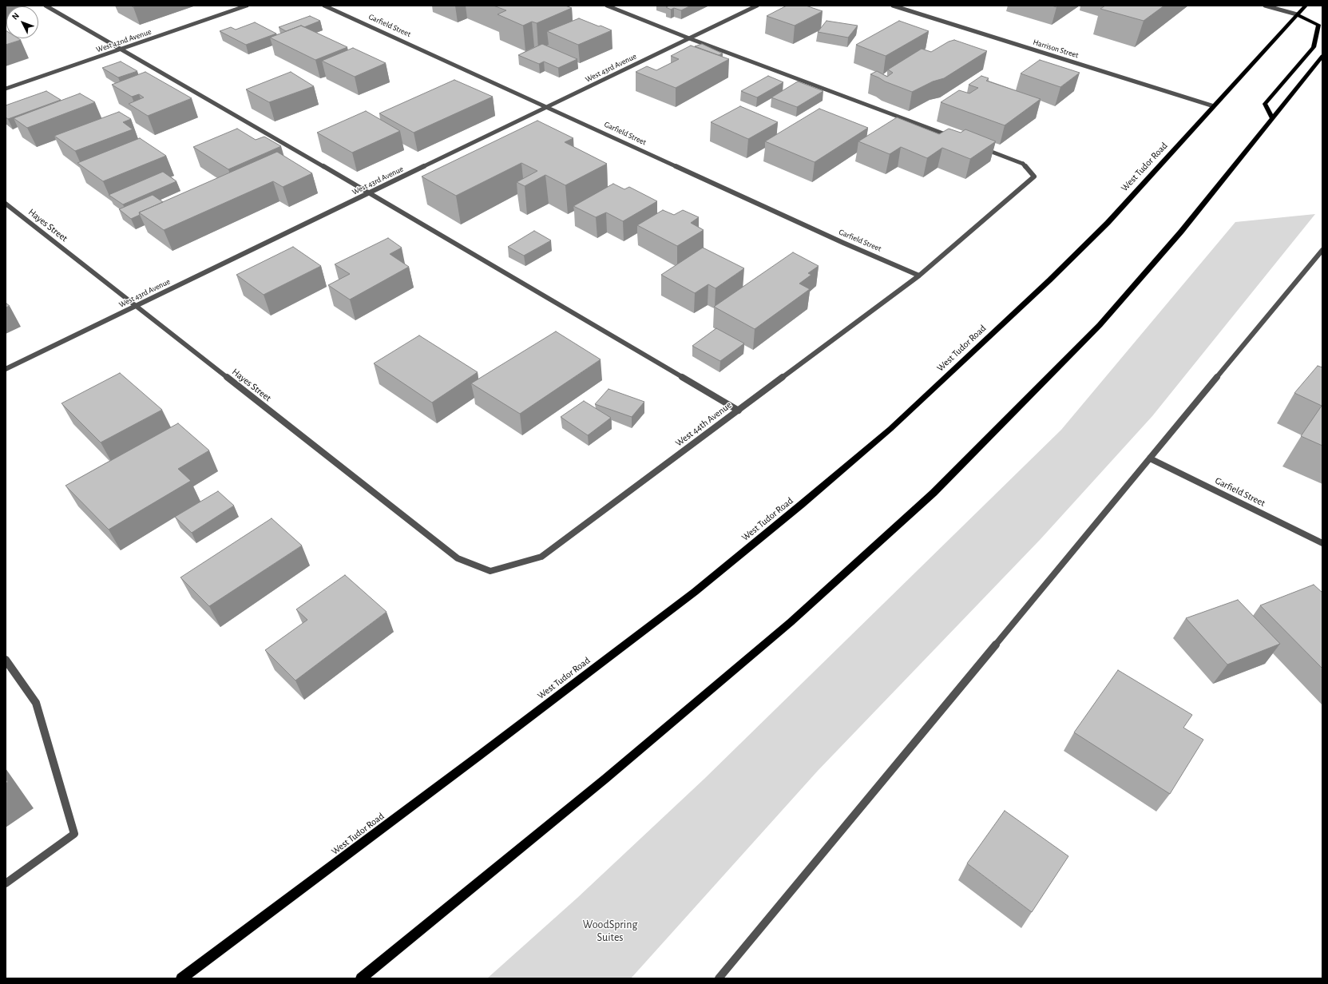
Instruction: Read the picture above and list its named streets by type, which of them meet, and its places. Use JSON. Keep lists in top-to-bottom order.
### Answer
{
  "streets": {
    "main road": ["West Tudor Road"],
    "street": [
      "Garfield Street",
      "West 42nd Avenue",
      "Harrison Street",
      "West 43rd Avenue",
      "Hayes Street",
      "West 44th Avenue"
    ]
  },
  "crossings": [
    ["Garfield Street", "West 43rd Avenue"],
    ["Garfield Street", "West 44th Avenue"],
    ["Harrison Street", "West Tudor Road"],
    ["West 43rd Avenue", "Hayes Street"],
    ["Hayes Street", "West 44th Avenue"]
  ],
  "parks": ["WoodSpring Suites"],
  "north": "top left"
}
